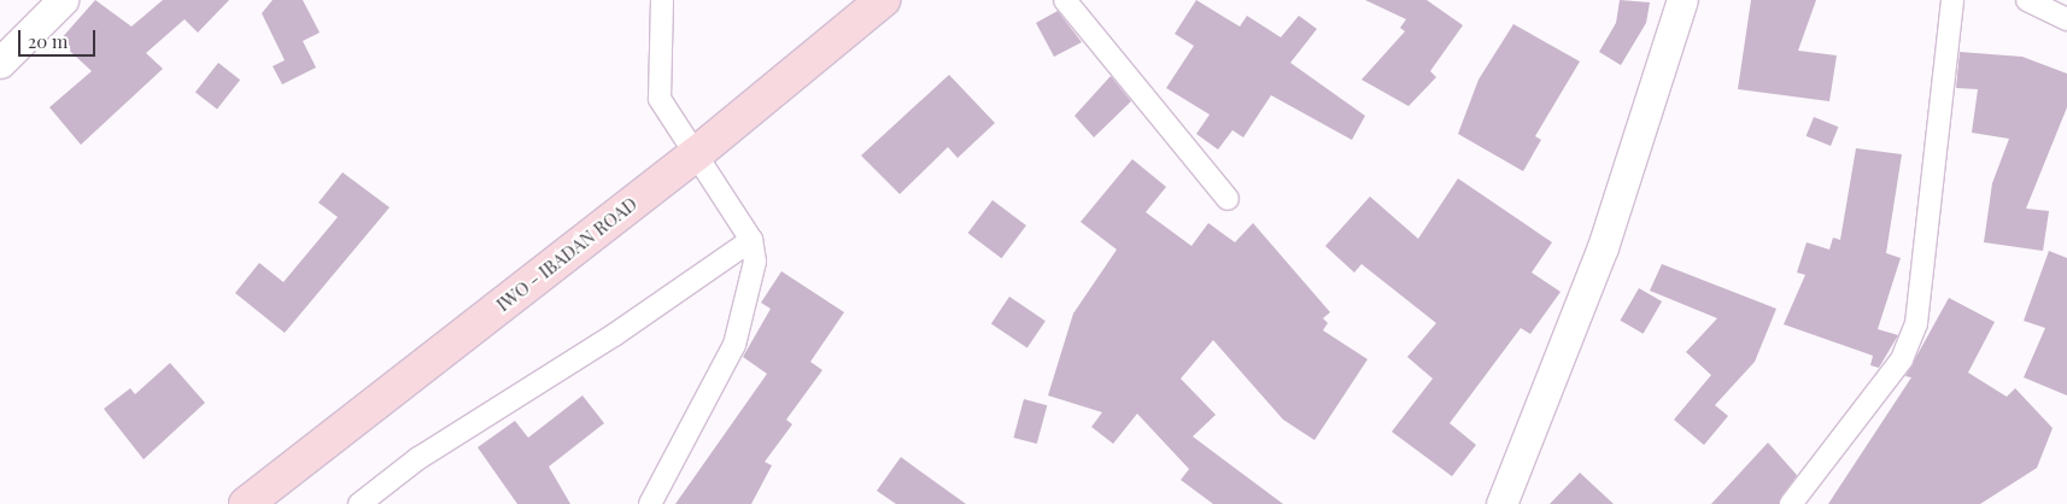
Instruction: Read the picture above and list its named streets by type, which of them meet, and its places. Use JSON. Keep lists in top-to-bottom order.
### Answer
{
  "streets": {
    "main road": ["IWO - IBADAN ROAD"]
  },
  "scale_bar": "20 m"
}
